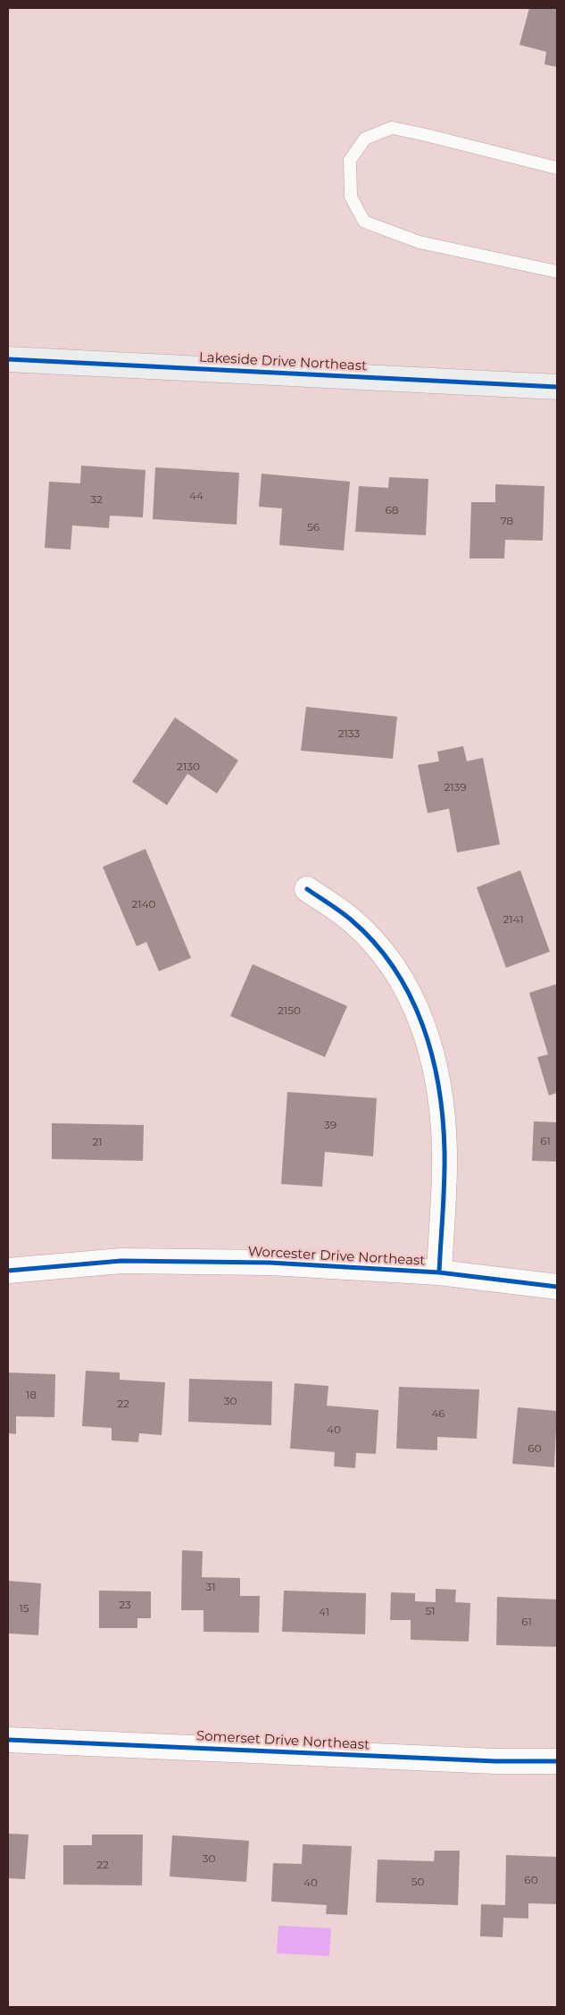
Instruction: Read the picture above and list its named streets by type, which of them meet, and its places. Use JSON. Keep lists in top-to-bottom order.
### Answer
{
  "streets": {
    "street": ["Lakeside Drive Northeast", "Worcester Drive Northeast", "Somerset Drive Northeast"]
  },
  "house_numbers": [
    "44",
    "32",
    "68",
    "78",
    "56",
    "2133",
    "2130",
    "2139",
    "2140",
    "2141",
    "2150",
    "39",
    "61",
    "21",
    "18",
    "30",
    "22",
    "46",
    "40",
    "60",
    "31",
    "23",
    "15",
    "51",
    "41",
    "61",
    "30",
    "22",
    "60",
    "50",
    "40"
  ]
}
